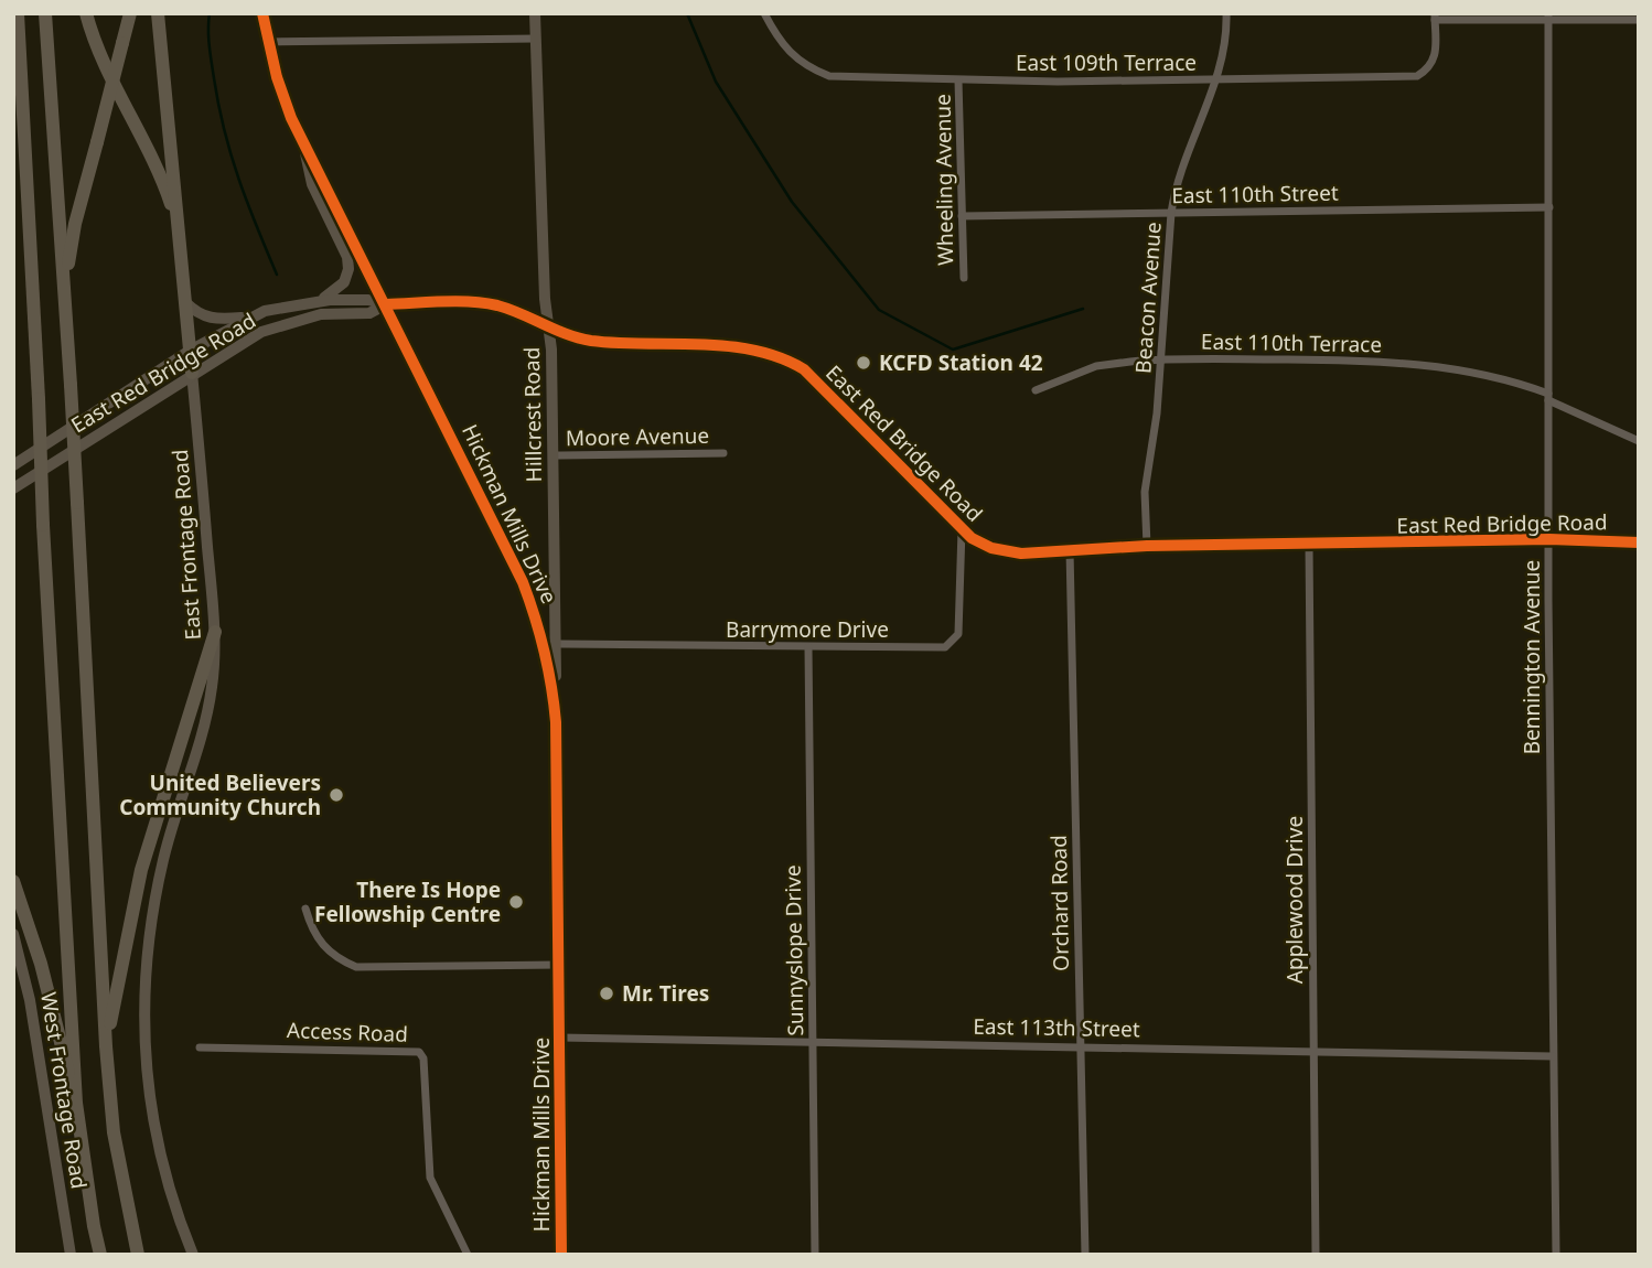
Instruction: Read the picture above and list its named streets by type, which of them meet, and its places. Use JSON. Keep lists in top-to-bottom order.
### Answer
{
  "streets": {
    "street": [
      "East 109th Terrace",
      "Wheeling Avenue",
      "East 110th Street",
      "Beacon Avenue",
      "East 110th Terrace",
      "East Red Bridge Road",
      "Hillcrest Road",
      "Moore Avenue",
      "Hickman Mills Drive",
      "East Frontage Road",
      "Barrymore Drive",
      "Bennington Avenue",
      "Applewood Drive",
      "Orchard Road",
      "Sunnyslope Drive",
      "East 113th Street",
      "Access Road",
      "West Frontage Road"
    ]
  },
  "crossings": [
    ["East 109th Terrace", "Wheeling Avenue"],
    ["East 109th Terrace", "Beacon Avenue"],
    ["Wheeling Avenue", "East 110th Street"],
    ["East 110th Street", "Beacon Avenue"],
    ["East 110th Street", "Bennington Avenue"],
    ["Beacon Avenue", "East 110th Terrace"],
    ["Beacon Avenue", "East Red Bridge Road"],
    ["East 110th Terrace", "Bennington Avenue"],
    ["East Red Bridge Road", "Hillcrest Road"],
    ["East Red Bridge Road", "Hickman Mills Drive"],
    ["East Red Bridge Road", "East Frontage Road"],
    ["East Red Bridge Road", "Barrymore Drive"],
    ["East Red Bridge Road", "Bennington Avenue"],
    ["East Red Bridge Road", "Applewood Drive"],
    ["East Red Bridge Road", "Orchard Road"],
    ["Hillcrest Road", "Moore Avenue"],
    ["Hillcrest Road", "Hickman Mills Drive"],
    ["Hillcrest Road", "Barrymore Drive"],
    ["Hickman Mills Drive", "Barrymore Drive"],
    ["Hickman Mills Drive", "East 113th Street"],
    ["Barrymore Drive", "Sunnyslope Drive"],
    ["Bennington Avenue", "East 113th Street"],
    ["Applewood Drive", "East 113th Street"],
    ["Orchard Road", "East 113th Street"],
    ["Sunnyslope Drive", "East 113th Street"]
  ],
  "places": [
    "KCFD Station 42",
    "United Believers Community Church",
    "There Is Hope Fellowship Centre",
    "Mr. Tires"
  ]
}
